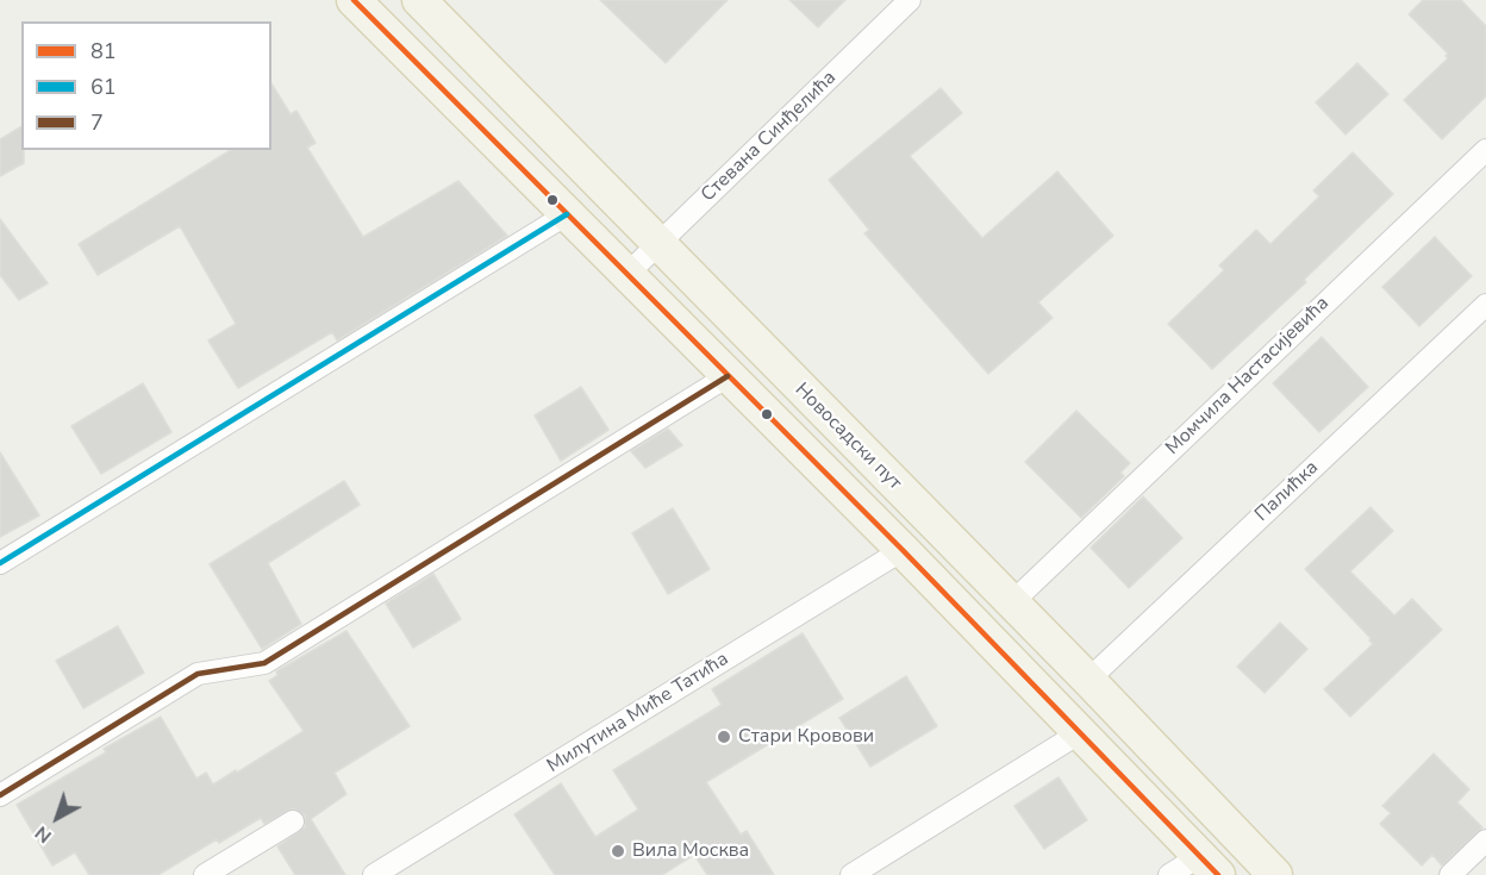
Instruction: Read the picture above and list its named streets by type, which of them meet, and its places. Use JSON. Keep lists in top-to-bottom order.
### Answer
{
  "streets": {
    "main road": ["Новосадски пут"],
    "street": [
      "Стевана Синђелића",
      "Момчила Настасијевића",
      "Палићка",
      "Милутина Миће Татића"
    ]
  },
  "crossings": [
    ["Стевана Синђелића", "Новосадски пут"],
    ["Момчила Настасијевића", "Новосадски пут"],
    ["Новосадски пут", "Палићка"]
  ],
  "places": ["Стари Кровови", "Вила Москва"],
  "lines": ["transit line 81", "transit line 61", "transit line 7"],
  "legend": ["81", "61", "7"],
  "north": "bottom left"
}
